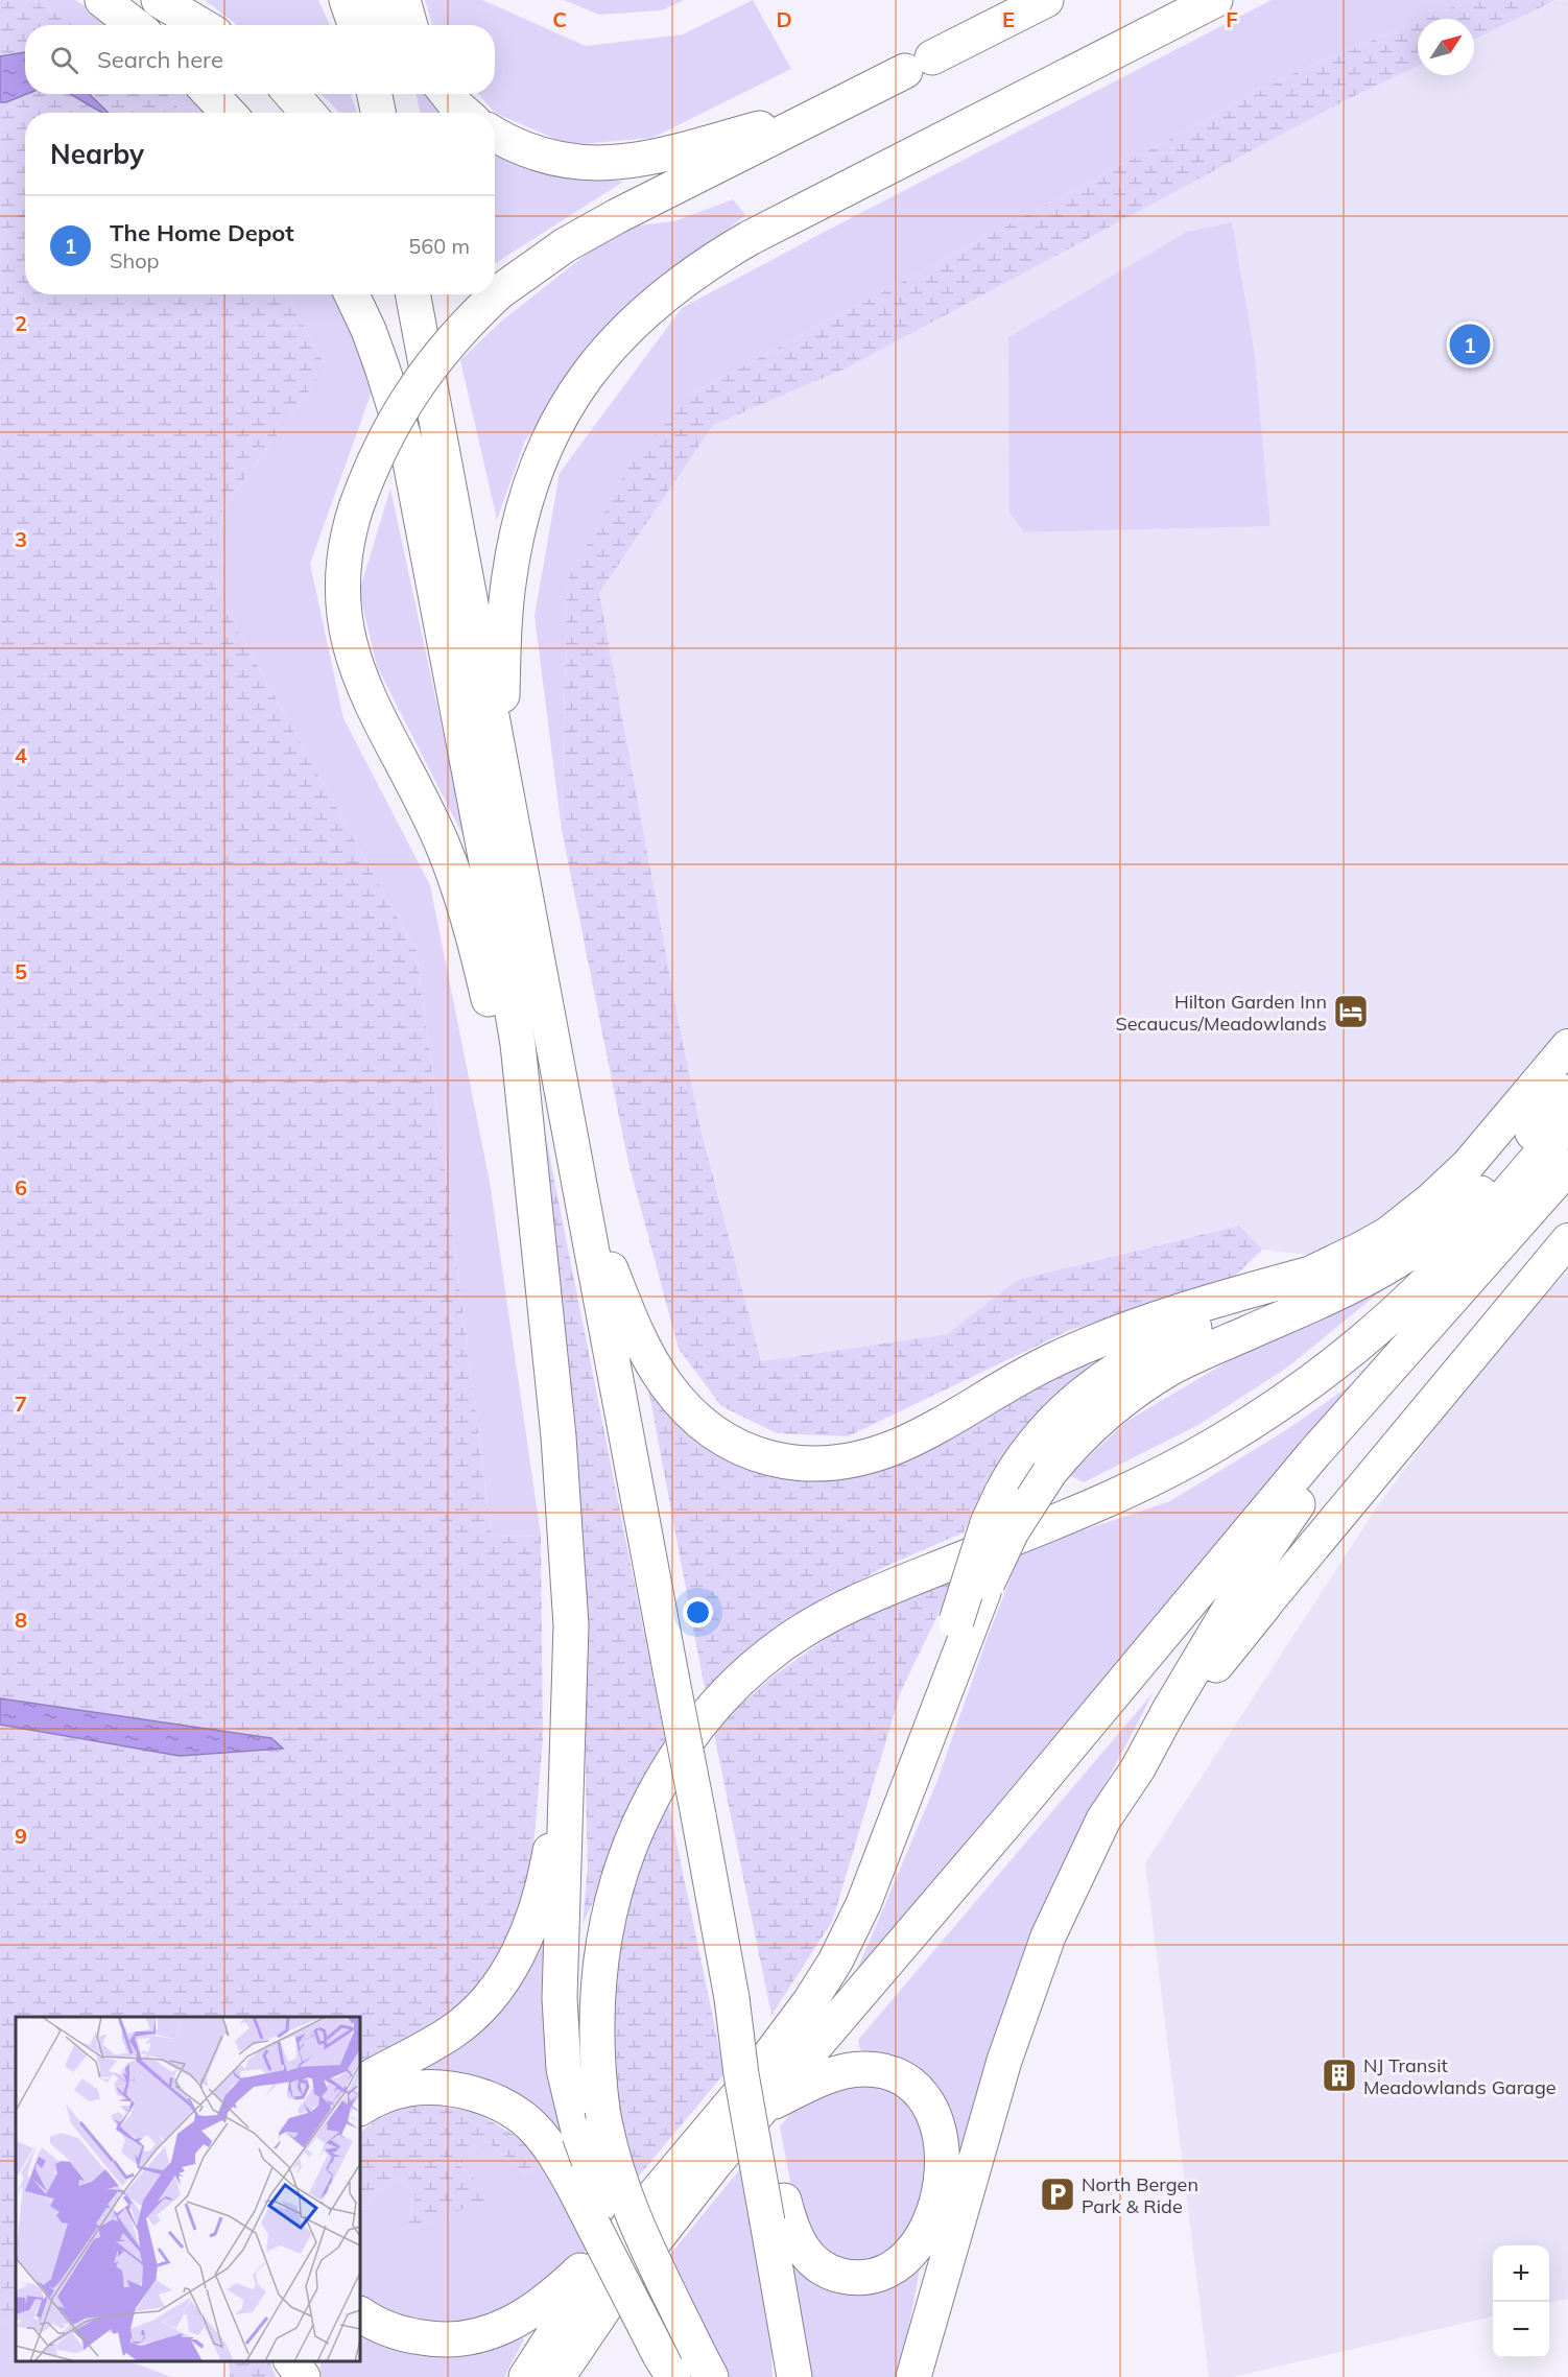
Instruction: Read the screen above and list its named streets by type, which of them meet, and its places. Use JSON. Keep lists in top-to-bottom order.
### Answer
{
  "places": {
    "hotel": ["Hilton Garden Inn Secaucus/Meadowlands"],
    "building": ["NJ Transit Meadowlands Garage"],
    "parking": ["North Bergen Park & Ride"]
  },
  "north": "top right",
  "page": {
    "search": "Search here",
    "heading": "Nearby",
    "list": [
      {
        "mark": "1",
        "name": "The Home Depot",
        "note": "Shop",
        "value": "560 m"
      }
    ],
    "pins": "1",
    "map_buttons": ["+", "−"]
  },
  "grid": {
    "columns": [
      "C",
      "D",
      "E",
      "F"
    ],
    "rows": [
      "2",
      "3",
      "4",
      "5",
      "6",
      "7",
      "8",
      "9"
    ]
  }
}
